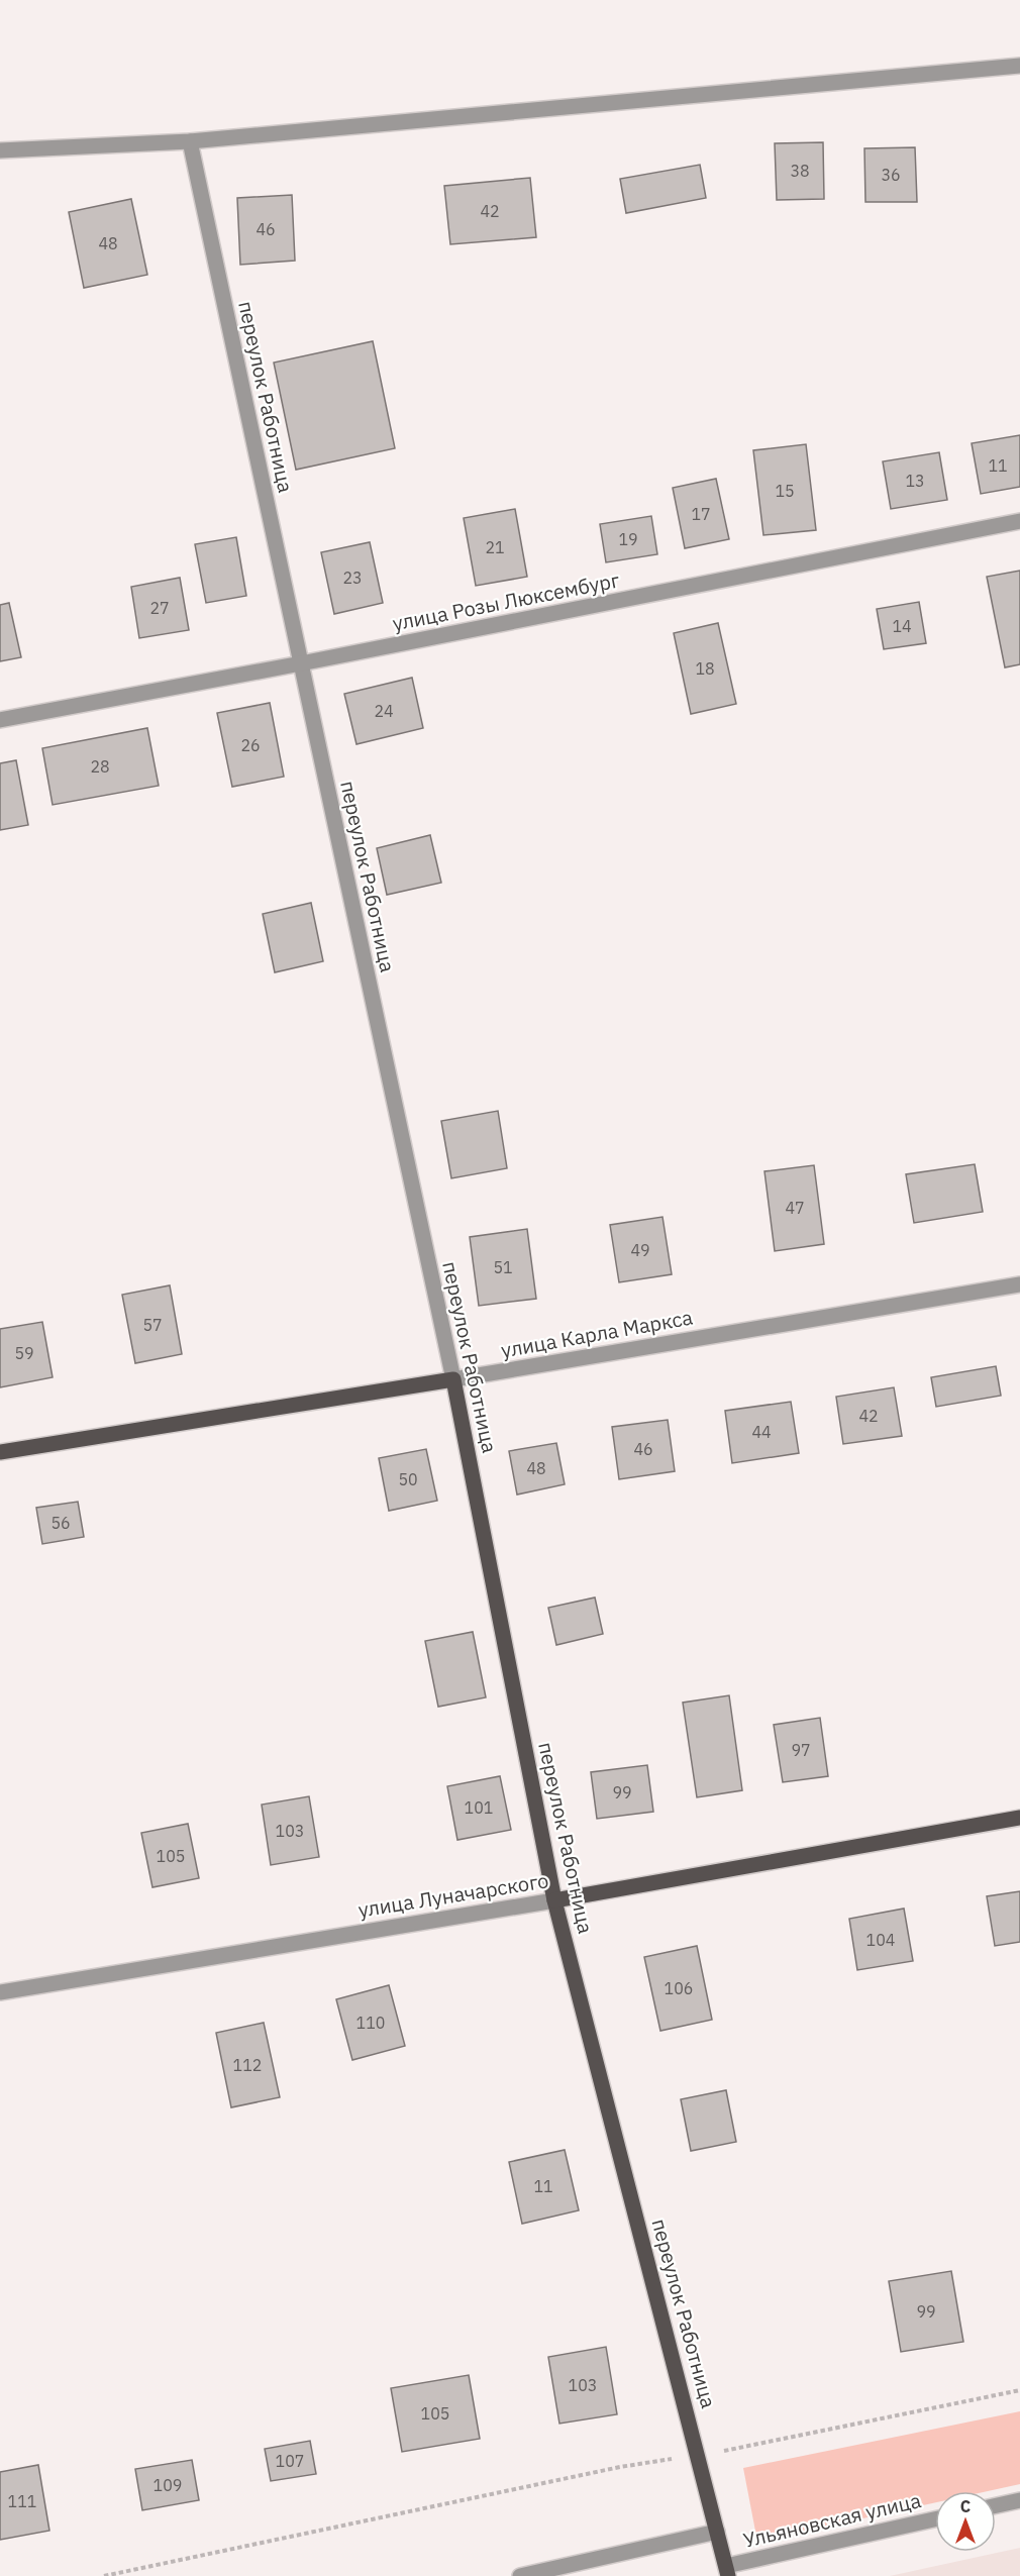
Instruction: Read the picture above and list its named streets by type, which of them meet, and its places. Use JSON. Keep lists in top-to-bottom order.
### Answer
{
  "streets": {
    "main road": ["переулок Работница", "улица Карла Маркса", "улица Луначарского"],
    "street": ["улица Розы Люксембург", "Ульяновская улица"]
  },
  "crossings": [
    ["переулок Работница", "улица Розы Люксембург"],
    ["переулок Работница", "улица Карла Маркса"],
    ["переулок Работница", "улица Луначарского"],
    ["переулок Работница", "Ульяновская улица"]
  ],
  "house_numbers": [
    "38",
    "36",
    "42",
    "46",
    "48",
    "11",
    "13",
    "15",
    "17",
    "19",
    "21",
    "23",
    "27",
    "14",
    "18",
    "24",
    "26",
    "28",
    "47",
    "49",
    "51",
    "57",
    "59",
    "42",
    "44",
    "46",
    "48",
    "50",
    "56",
    "97",
    "99",
    "101",
    "103",
    "105",
    "104",
    "106",
    "110",
    "112",
    "11",
    "99",
    "103",
    "105",
    "107",
    "109",
    "111"
  ],
  "north": "top"
}
